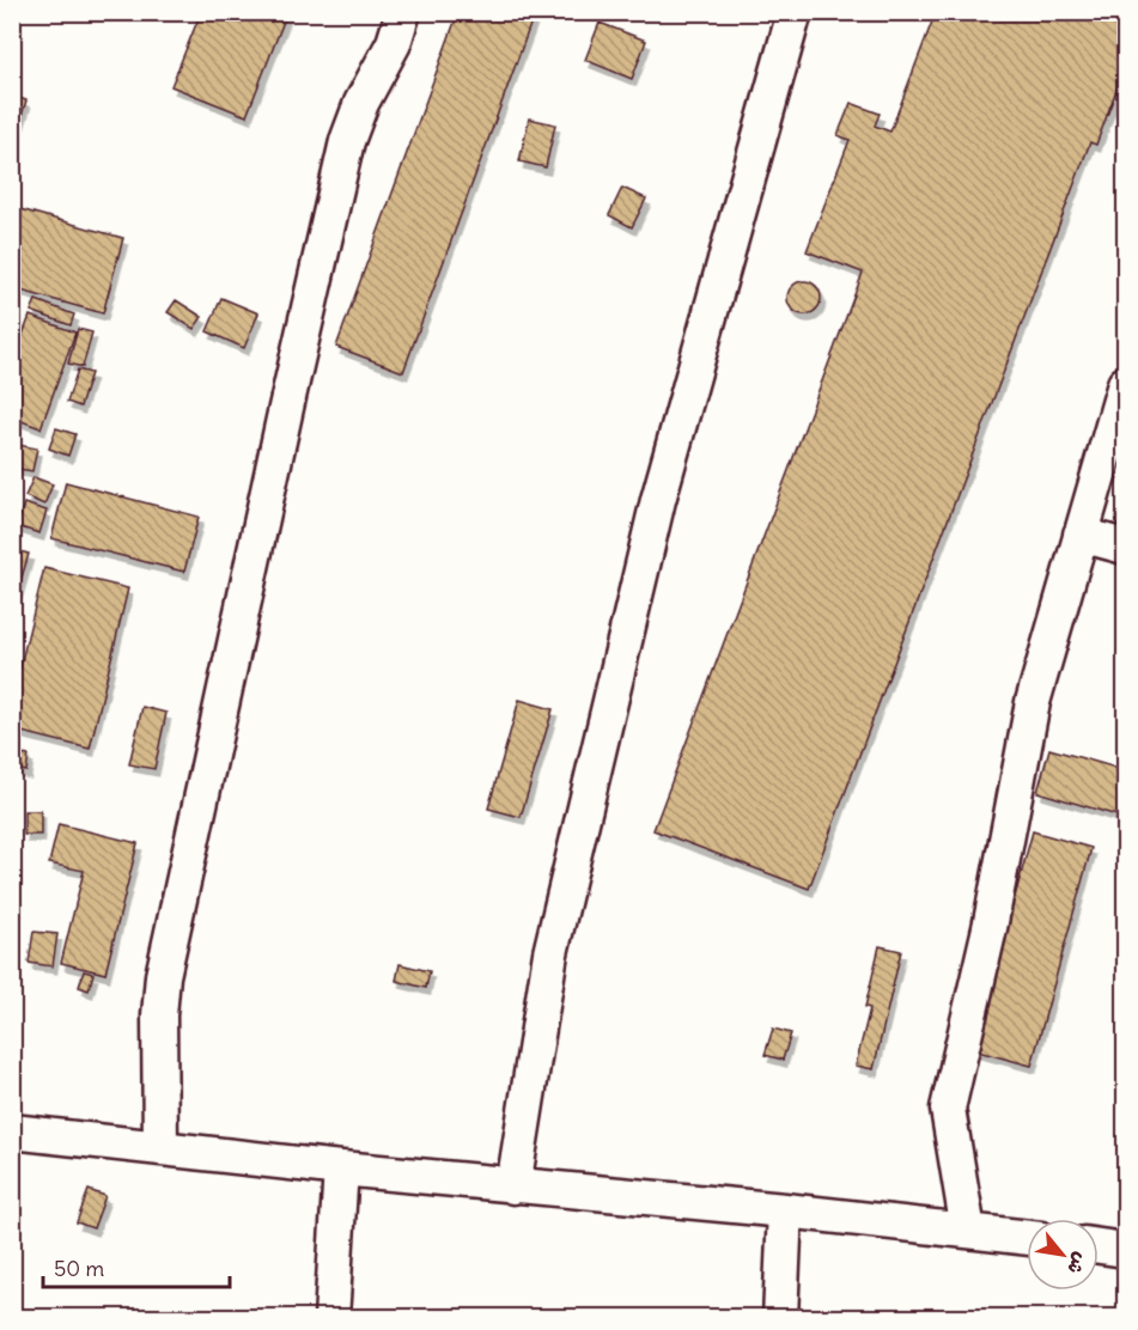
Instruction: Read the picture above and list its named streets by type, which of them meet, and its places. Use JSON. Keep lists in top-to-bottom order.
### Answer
{
  "scale_bar": "50 m",
  "north": "bottom right"
}
